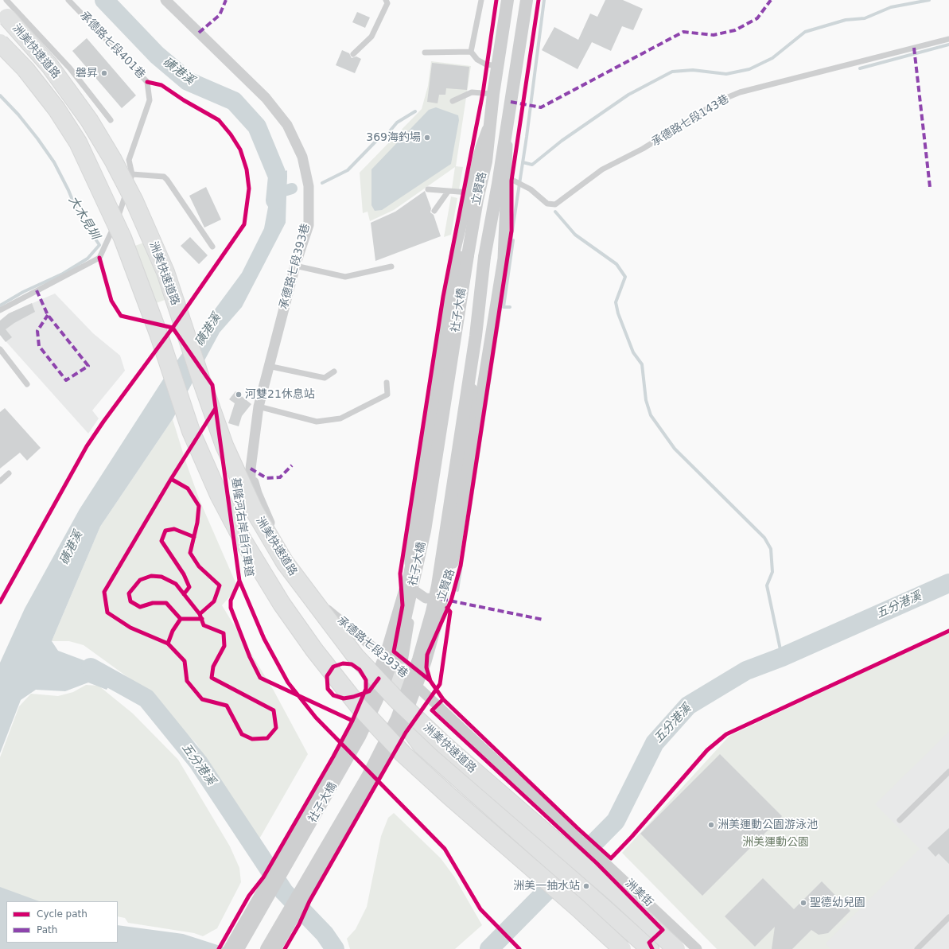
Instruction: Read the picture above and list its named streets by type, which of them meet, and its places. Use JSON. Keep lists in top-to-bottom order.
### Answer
{
  "streets": {
    "highway": ["洲美快速道路"],
    "street": [
      "立賢路",
      "承德路七段393巷",
      "社子大橋",
      "洲美街"
    ],
    "lane": ["承德路七段401巷", "承德路七段143巷"],
    "cycle path": ["基隆河右岸自行車道"]
  },
  "crossings": [
    ["承德路七段143巷", "立賢路"],
    ["立賢路", "承德路七段393巷"],
    ["立賢路", "社子大橋"],
    ["立賢路", "洲美街"],
    ["承德路七段393巷", "洲美街"]
  ],
  "water": ["磺港溪", "大木見圳", "五分港溪"],
  "parks": ["洲美運動公園"],
  "places": [
    "磐昇",
    "369海釣場",
    "河雙21休息站",
    "洲美運動公園游泳池",
    "洲美一抽水站",
    "聖德幼兒園"
  ],
  "legend": ["Cycle path", "Path"]
}
